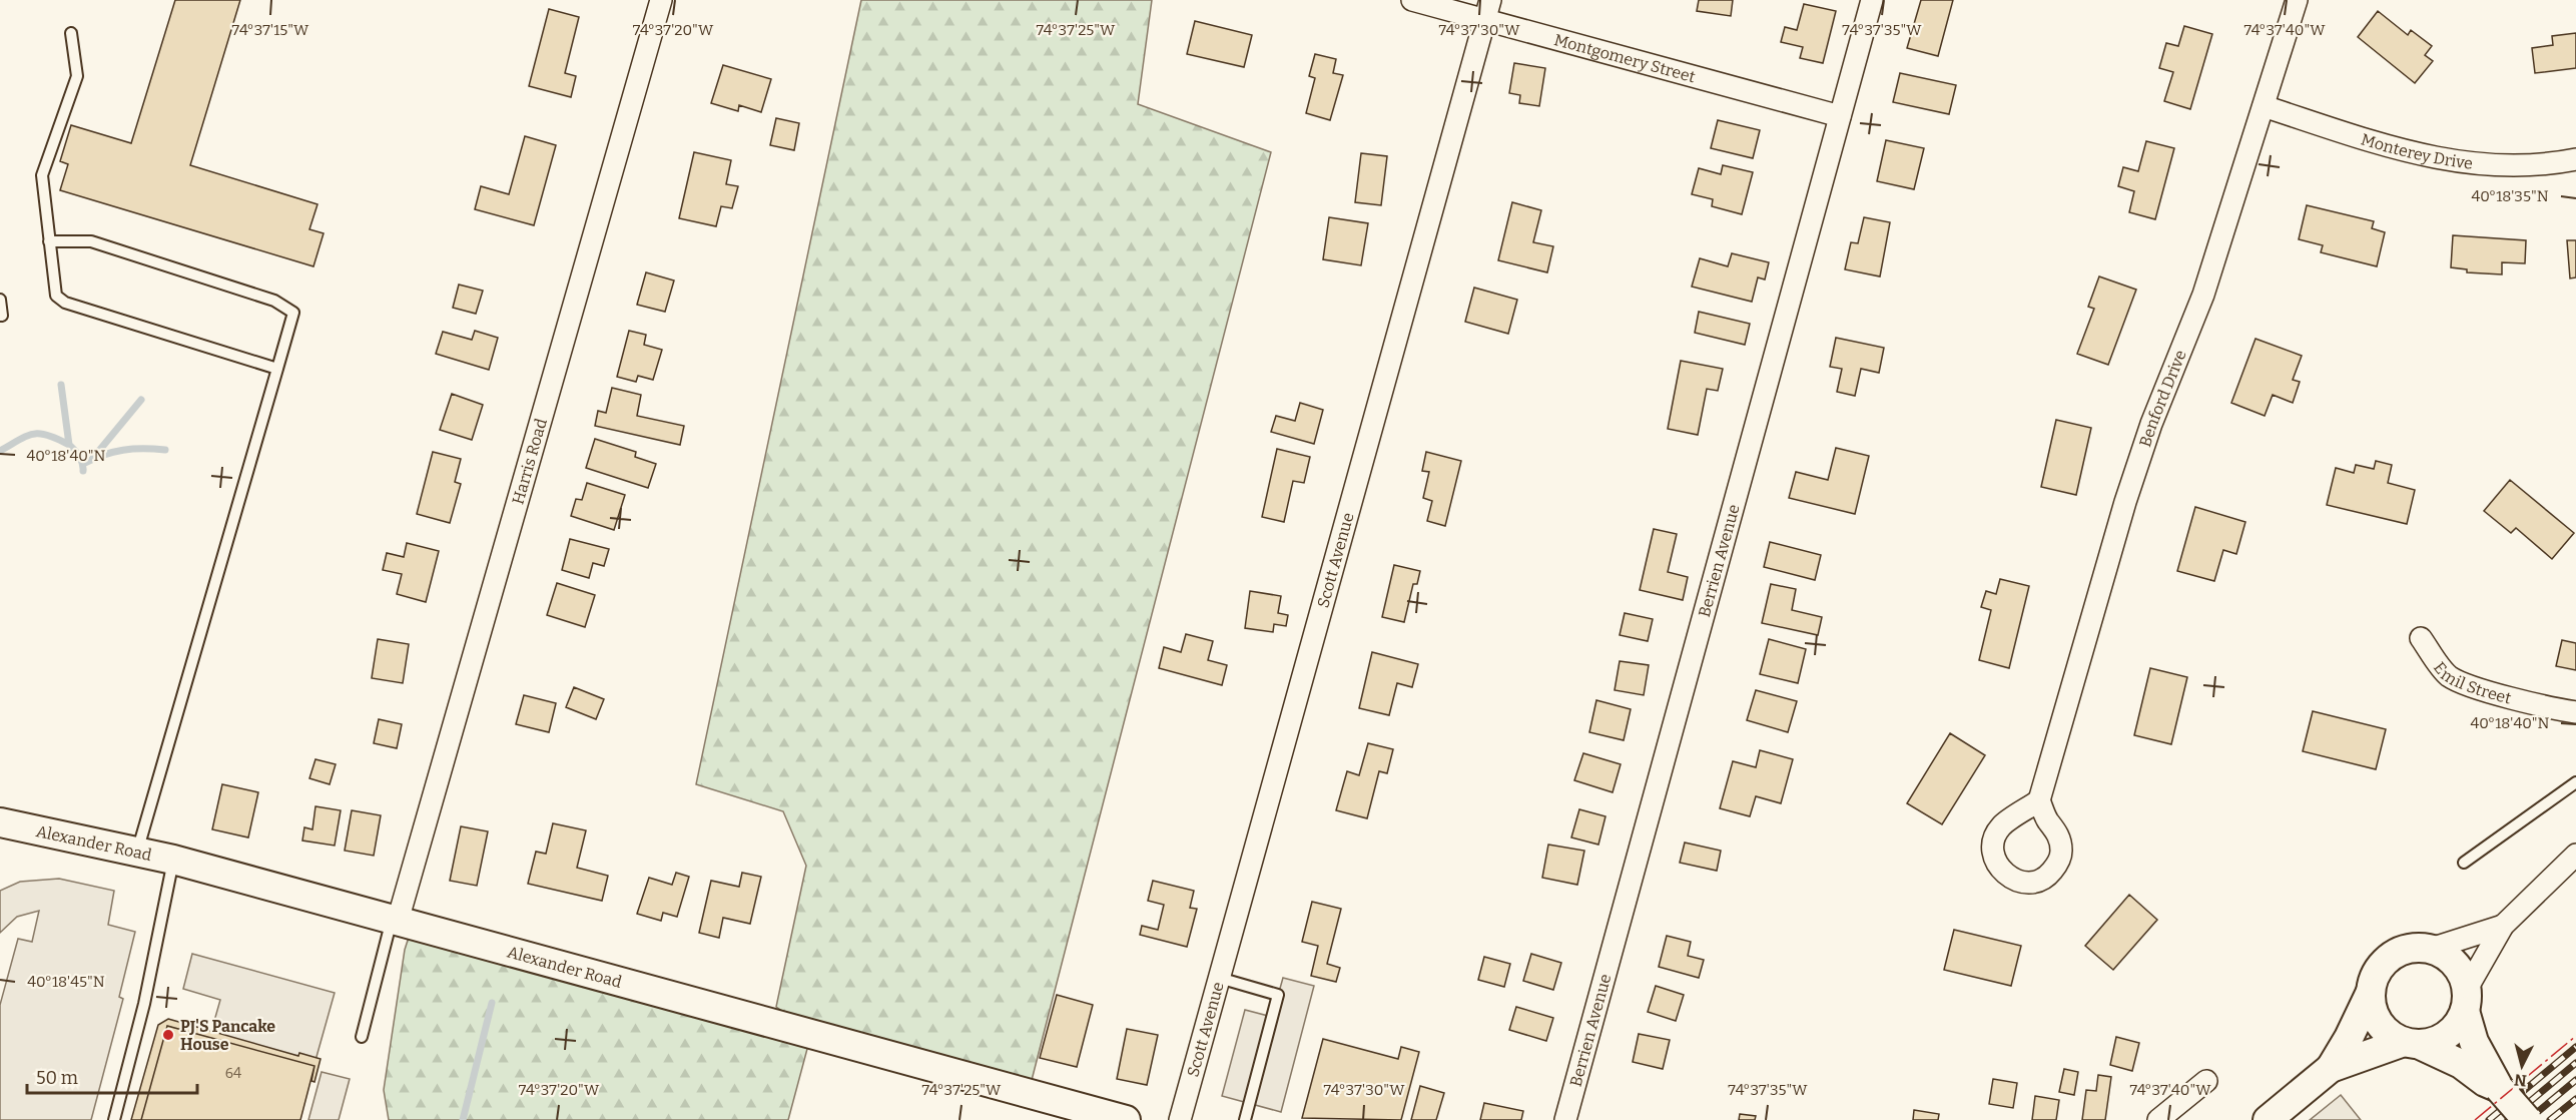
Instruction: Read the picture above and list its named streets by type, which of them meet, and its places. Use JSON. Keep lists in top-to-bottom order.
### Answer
{
  "streets": {
    "street": [
      "Montgomery Street",
      "Monterey Drive",
      "Benford Drive",
      "Harris Road",
      "Scott Avenue",
      "Berrien Avenue",
      "Emil Street",
      "Alexander Road"
    ]
  },
  "crossings": [
    ["Montgomery Street", "Scott Avenue"],
    ["Montgomery Street", "Berrien Avenue"],
    ["Monterey Drive", "Benford Drive"],
    ["Harris Road", "Alexander Road"]
  ],
  "places": ["PJ'S Pancake House"],
  "house_numbers": ["64"],
  "scale_bar": "50 m",
  "north": "bottom",
  "coordinates": [
    "74°37'15\"W",
    "74°37'20\"W",
    "74°37'25\"W",
    "74°37'30\"W",
    "74°37'35\"W",
    "74°37'40\"W",
    "40°18'35\"N",
    "40°18'40\"N",
    "40°18'45\"N"
  ]
}
